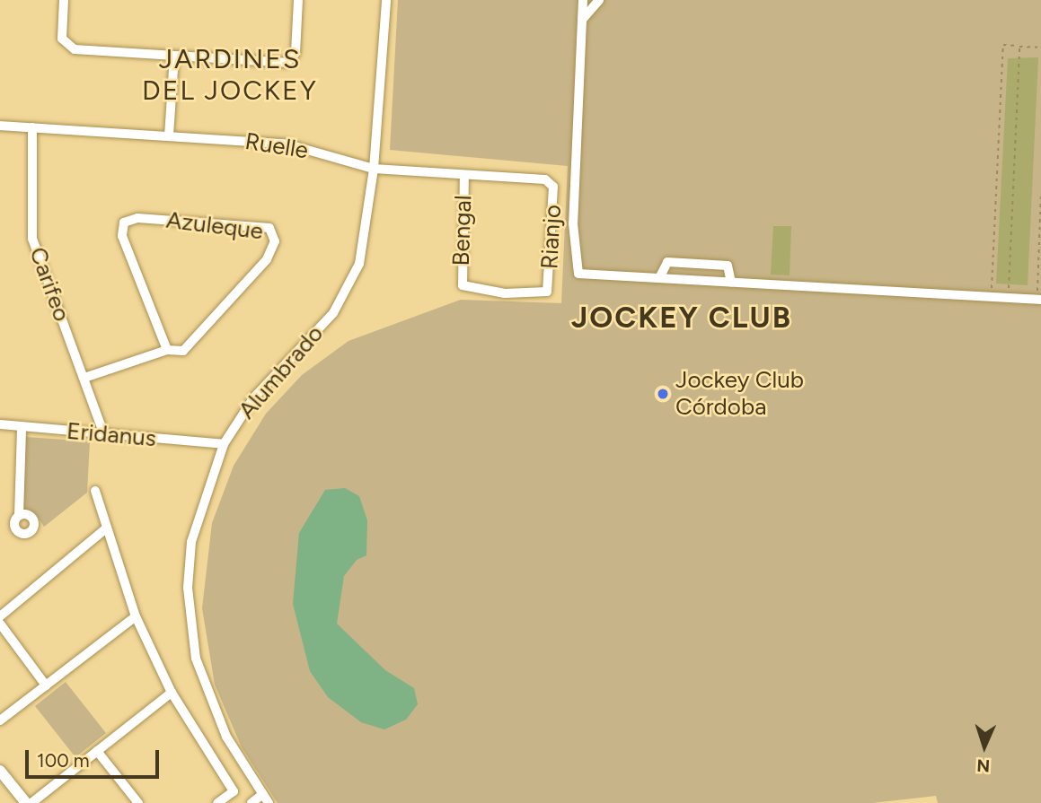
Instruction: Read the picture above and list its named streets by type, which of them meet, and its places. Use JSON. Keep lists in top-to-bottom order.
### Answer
{
  "streets": {
    "street": [
      "Ruelle",
      "Azuleque",
      "Bengal",
      "Rianjo",
      "Carifeo",
      "Alumbrado",
      "Eridanus"
    ]
  },
  "crossings": [
    ["Ruelle", "Bengal"],
    ["Ruelle", "Rianjo"],
    ["Ruelle", "Carifeo"],
    ["Ruelle", "Alumbrado"],
    ["Azuleque", "Carifeo"],
    ["Bengal", "Rianjo"],
    ["Carifeo", "Eridanus"],
    ["Alumbrado", "Eridanus"]
  ],
  "districts": ["JARDINES DEL JOCKEY", "JOCKEY CLUB"],
  "places": ["Jockey Club Córdoba"],
  "scale_bar": "100 m",
  "north": "bottom"
}
